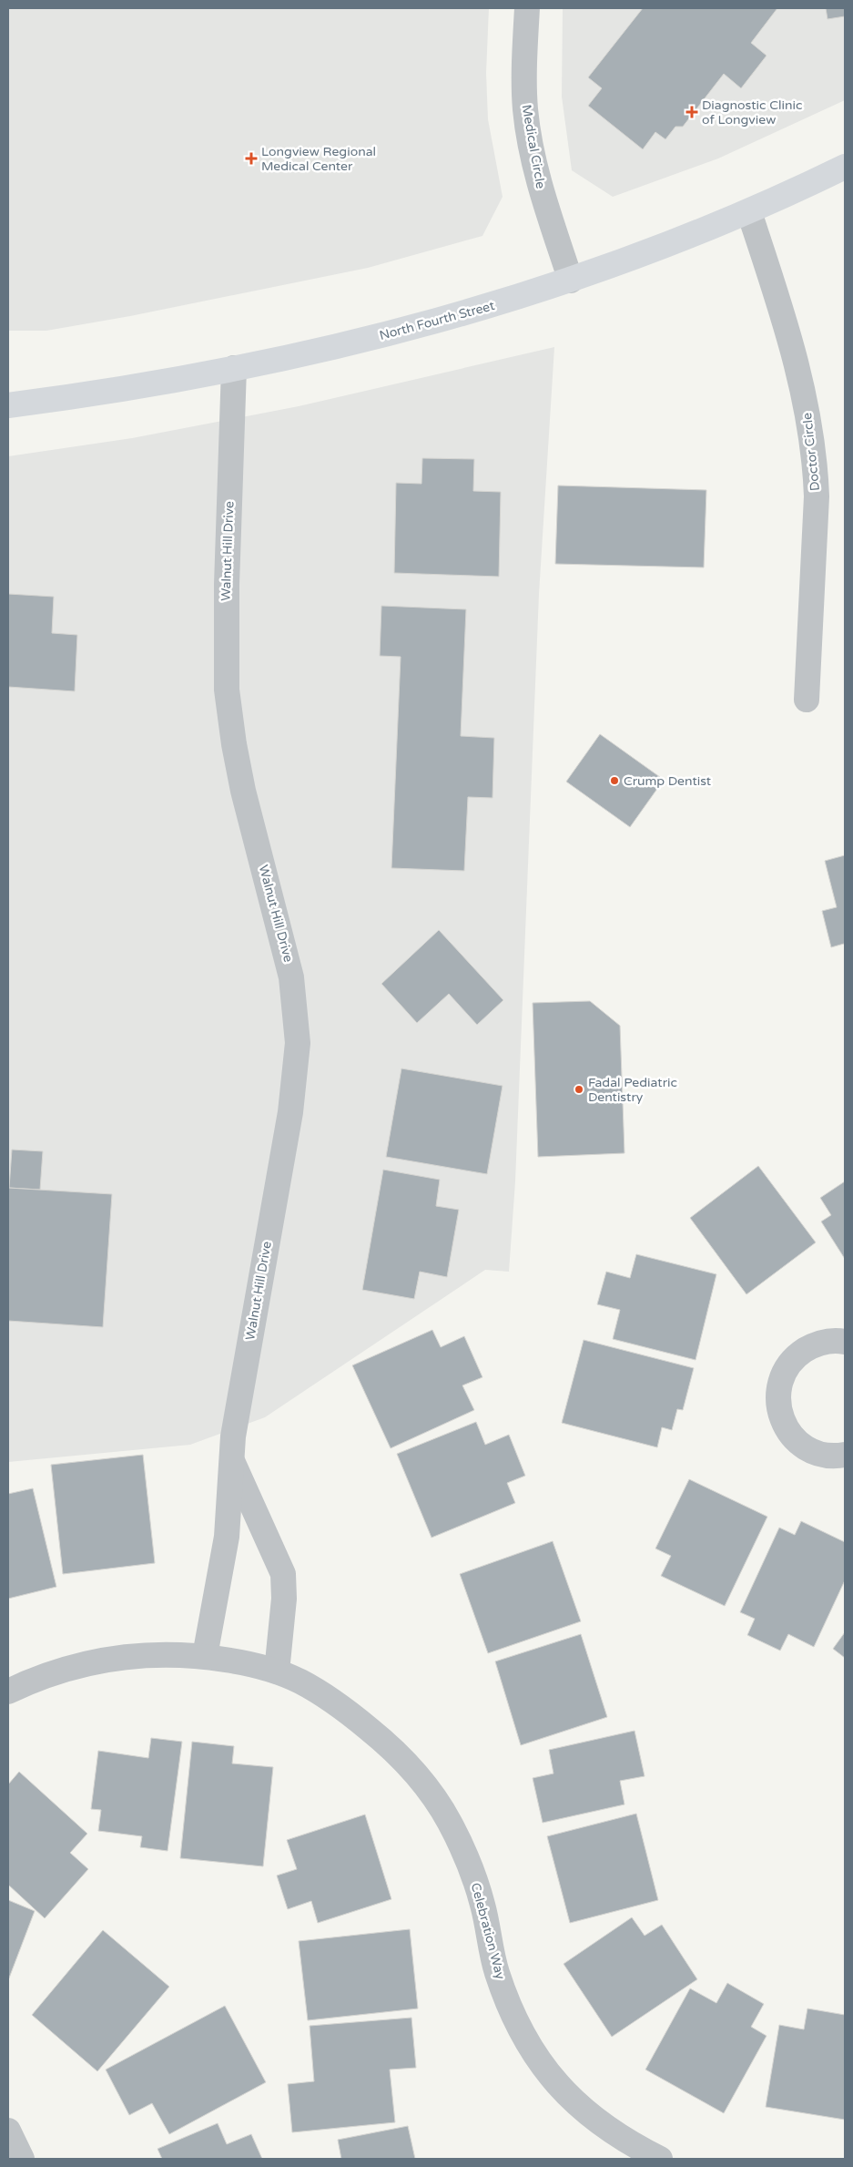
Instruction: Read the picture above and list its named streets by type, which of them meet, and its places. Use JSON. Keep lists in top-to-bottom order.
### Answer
{
  "streets": {
    "main road": ["North Fourth Street"],
    "street": [
      "Medical Circle",
      "Doctor Circle",
      "Walnut Hill Drive",
      "Celebration Way"
    ]
  },
  "crossings": [
    ["Medical Circle", "North Fourth Street"],
    ["North Fourth Street", "Doctor Circle"],
    ["North Fourth Street", "Walnut Hill Drive"],
    ["Walnut Hill Drive", "Celebration Way"]
  ],
  "places": {
    "health": ["Diagnostic Clinic of Longview", "Longview Regional Medical Center"],
    "other": ["Crump Dentist", "Fadal Pediatric Dentistry"]
  }
}
